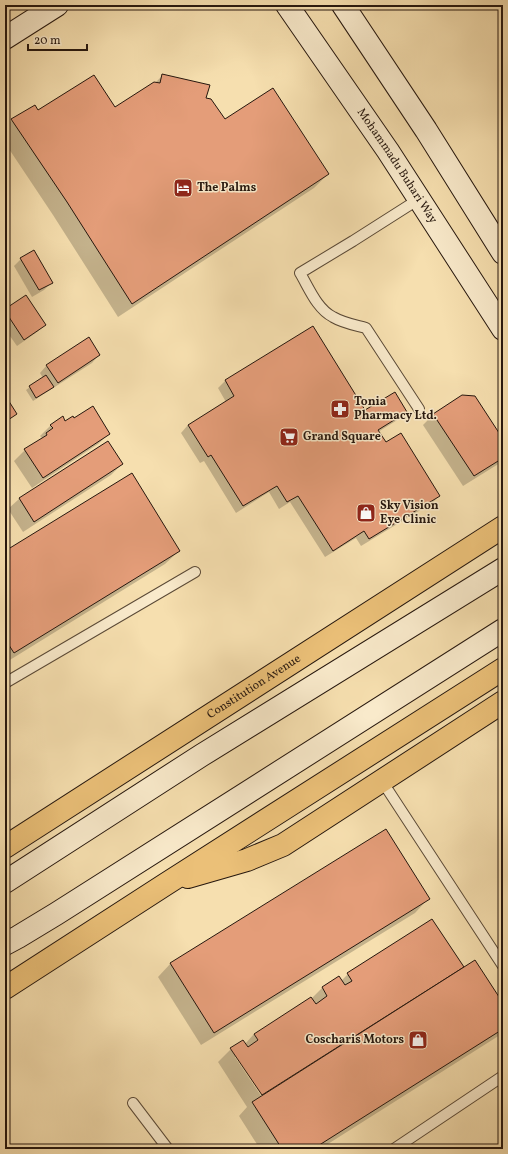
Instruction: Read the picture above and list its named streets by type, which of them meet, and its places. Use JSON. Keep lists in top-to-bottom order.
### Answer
{
  "streets": {
    "main road": ["Mohammadu Buhari Way", "Constitution Avenue"]
  },
  "places": {
    "hotel": ["The Palms"],
    "pharmacy": ["Tonia Pharmacy Ltd."],
    "supermarket": ["Grand Square"],
    "shop": ["Sky Vision Eye Clinic", "Coscharis Motors"]
  },
  "scale_bar": "20 m"
}
